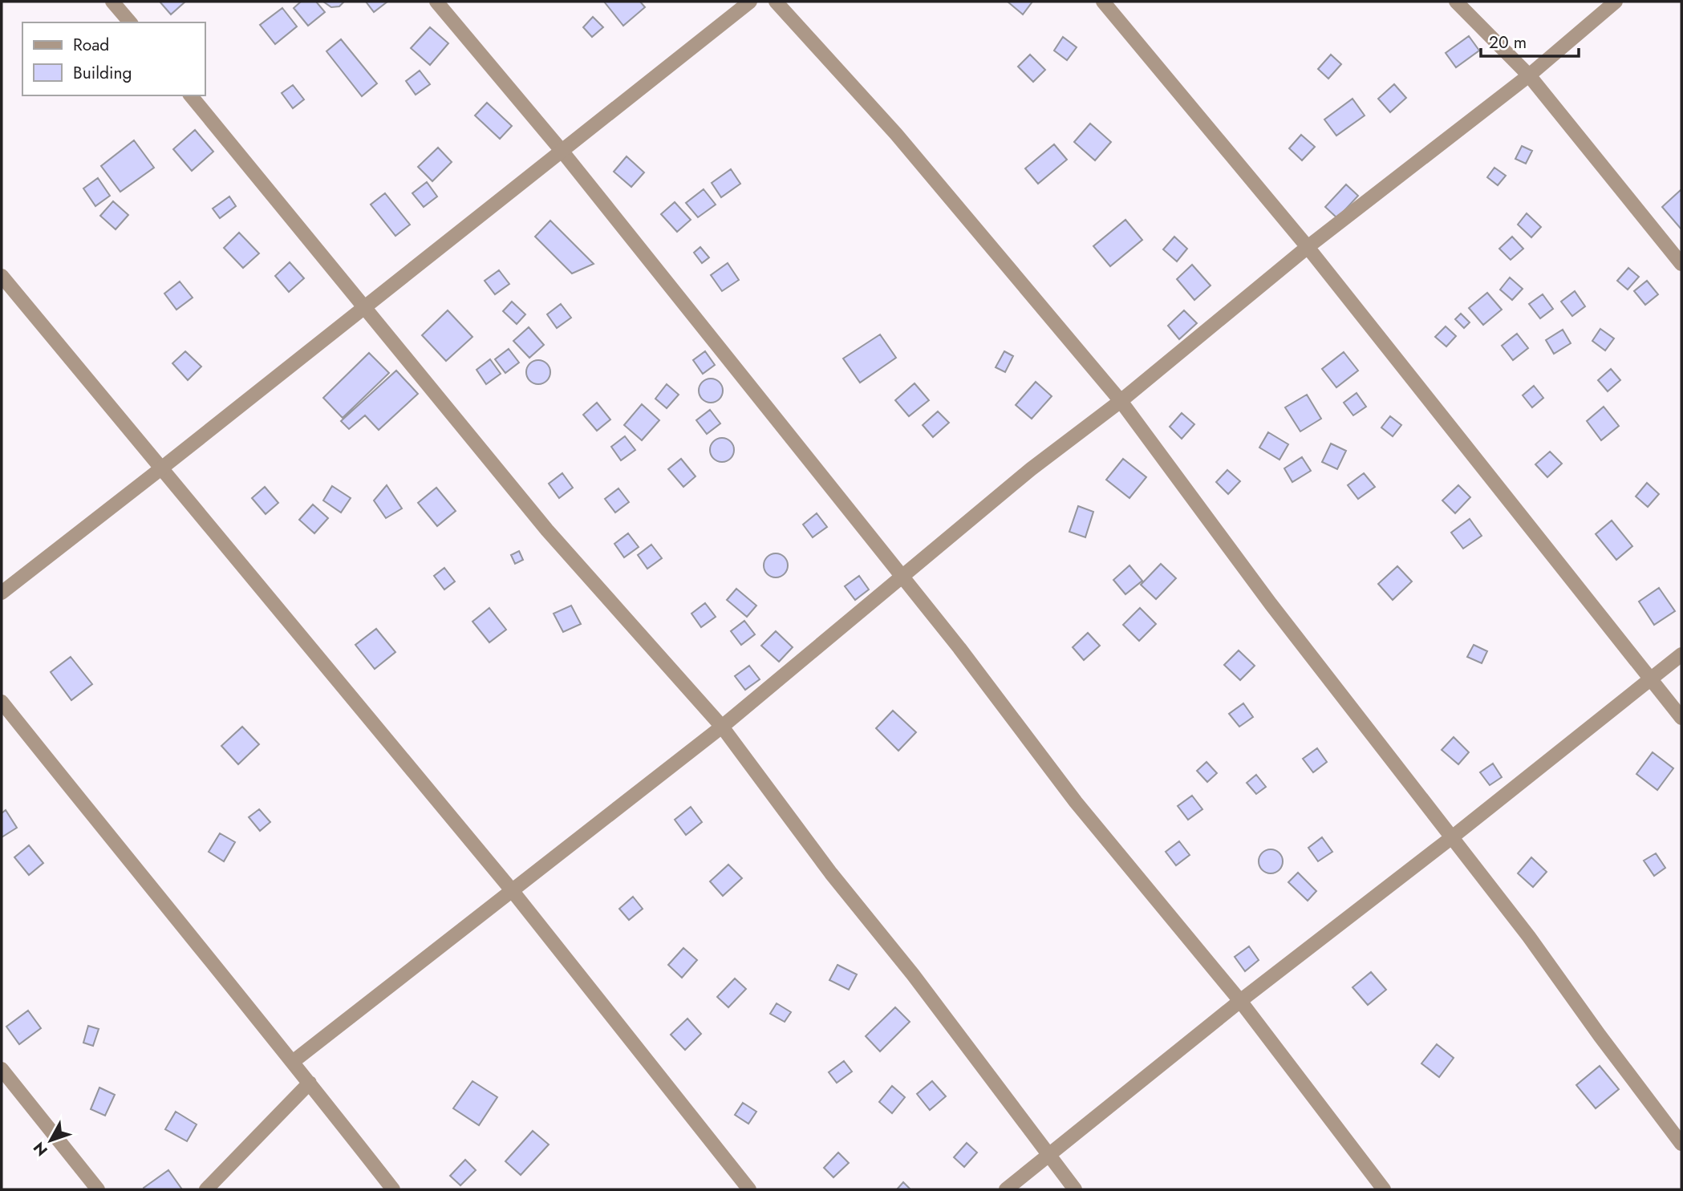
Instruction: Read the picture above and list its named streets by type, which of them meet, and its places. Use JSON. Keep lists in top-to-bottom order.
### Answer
{
  "legend": ["Road", "Building"],
  "scale_bar": "20 m",
  "north": "bottom left"
}
